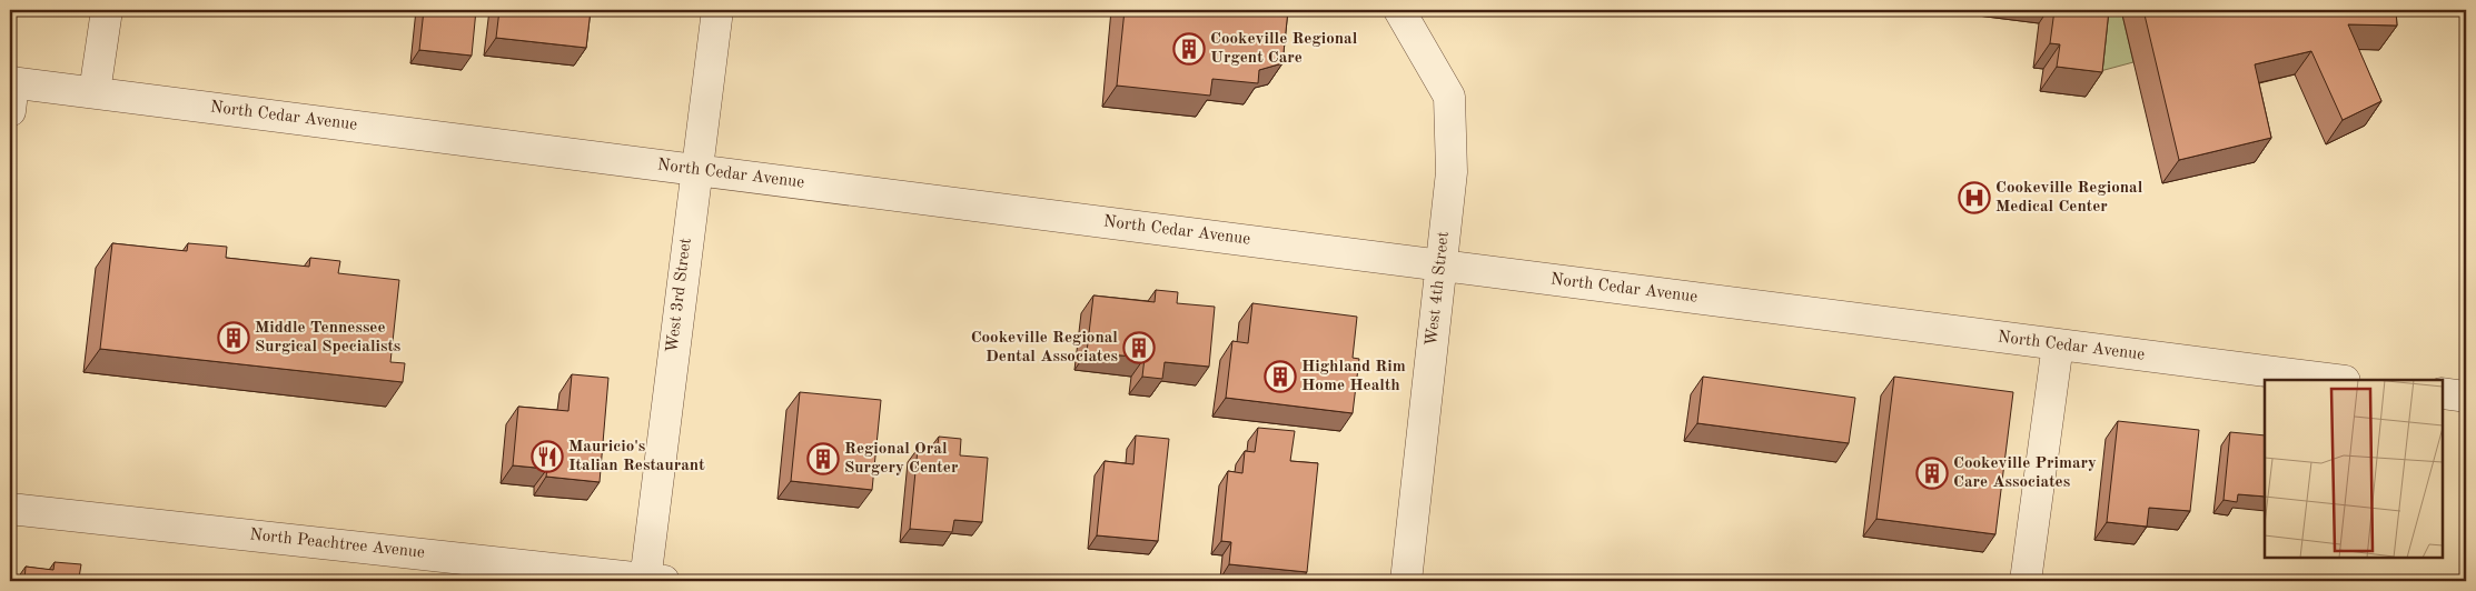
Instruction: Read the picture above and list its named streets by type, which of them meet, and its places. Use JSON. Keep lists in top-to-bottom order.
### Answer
{
  "streets": {
    "street": [
      "North Cedar Avenue",
      "West 4th Street",
      "West 3rd Street",
      "North Peachtree Avenue"
    ]
  },
  "crossings": [
    ["North Cedar Avenue", "West 4th Street"],
    ["North Cedar Avenue", "West 3rd Street"],
    ["West 3rd Street", "North Peachtree Avenue"]
  ],
  "places": {
    "building": [
      "Cookeville Regional Urgent Care",
      "Middle Tennessee Surgical Specialists",
      "Cookeville Regional Dental Associates",
      "Highland Rim Home Health",
      "Regional Oral Surgery Center",
      "Cookeville Primary Care Associates"
    ],
    "hospital": ["Cookeville Regional Medical Center"],
    "restaurant": ["Mauricio's Italian Restaurant"]
  }
}
